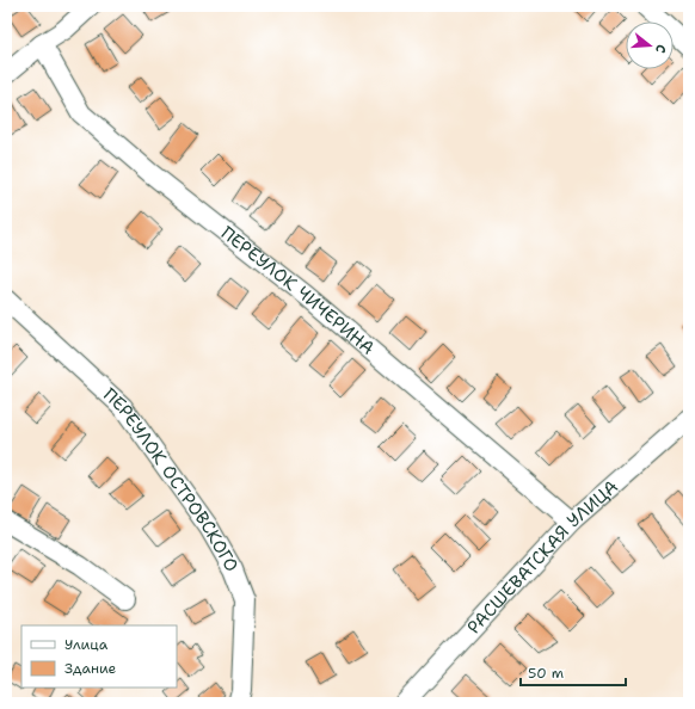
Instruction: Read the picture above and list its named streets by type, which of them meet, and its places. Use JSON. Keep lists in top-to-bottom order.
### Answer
{
  "streets": {
    "street": ["ПЕРЕУЛОК ЧИЧЕРИНА", "ПЕРЕУЛОК ОСТРОВСКОГО", "РАСШЕВАТСКАЯ УЛИЦА"]
  },
  "crossings": [
    ["ПЕРЕУЛОК ЧИЧЕРИНА", "РАСШЕВАТСКАЯ УЛИЦА"]
  ],
  "legend": ["Улица", "Здание"],
  "scale_bar": "50 m",
  "north": "right"
}
